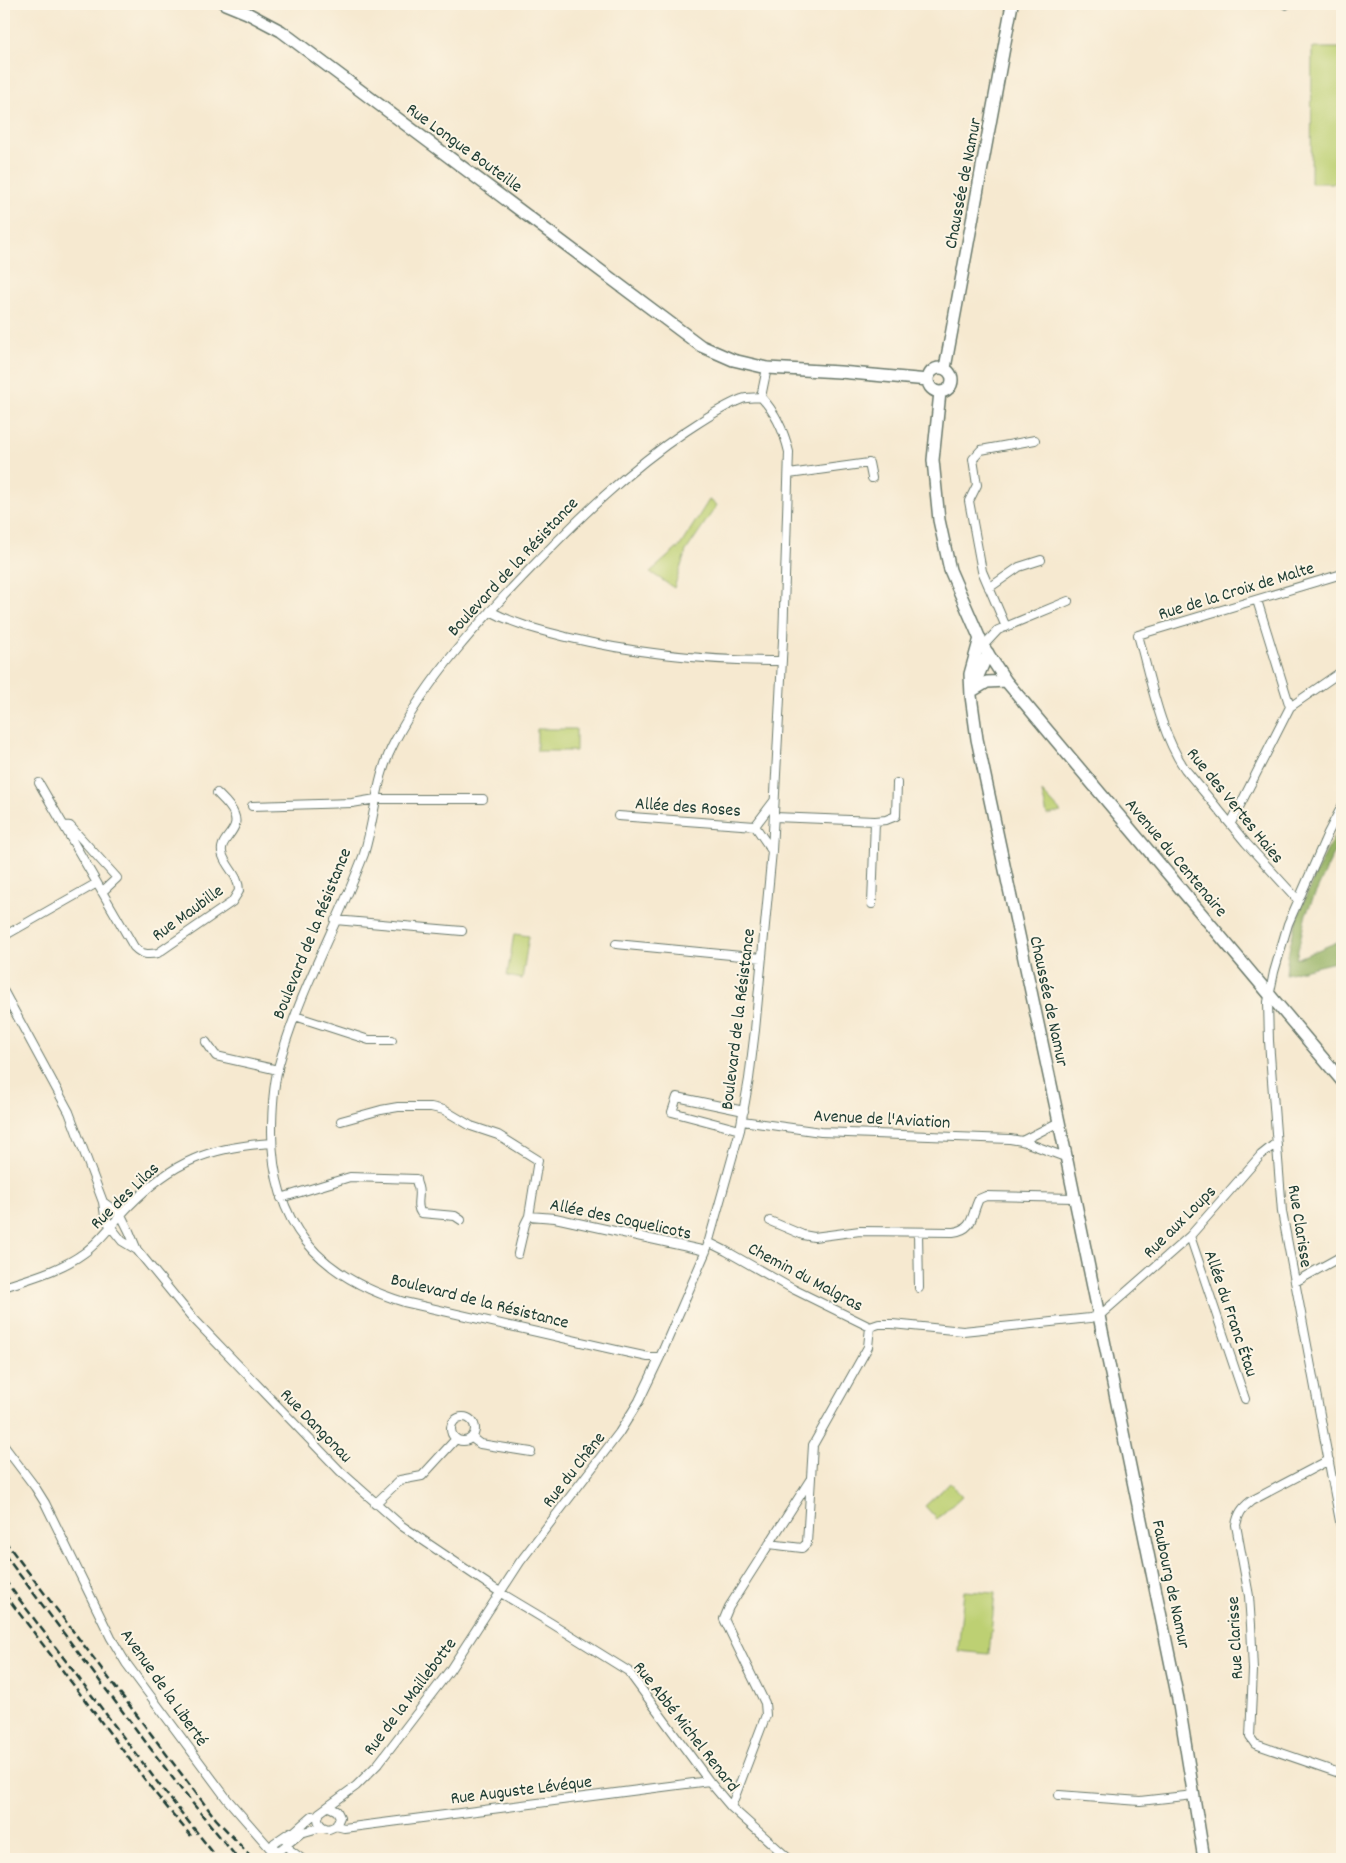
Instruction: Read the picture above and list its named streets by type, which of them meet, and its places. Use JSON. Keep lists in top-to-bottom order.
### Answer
{
  "streets": {
    "street": [
      "Rue Longue Bouteille",
      "Chaussée de Namur",
      "Boulevard de la Résistance",
      "Rue de la Croix de Malte",
      "Rue des Vertes Haies",
      "Allée des Roses",
      "Avenue du Centenaire",
      "Rue Maubille",
      "Avenue de l'Aviation",
      "Rue des Lilas",
      "Allée des Coquelicots",
      "Rue aux Loups",
      "Rue Clarisse",
      "Chemin du Malgras",
      "Allée du Franc Étau",
      "Rue Dangonau",
      "Rue du Chêne",
      "Faubourg de Namur",
      "Avenue de la Liberté",
      "Rue de la Maillebotte",
      "Rue Abbé Michel Renard",
      "Rue Auguste Lévéque"
    ]
  },
  "crossings": [
    ["Chaussée de Namur", "Avenue du Centenaire"],
    ["Chaussée de Namur", "Avenue de l'Aviation"],
    ["Chaussée de Namur", "Rue aux Loups"],
    ["Chaussée de Namur", "Chemin du Malgras"],
    ["Chaussée de Namur", "Faubourg de Namur"],
    ["Boulevard de la Résistance", "Allée des Roses"],
    ["Boulevard de la Résistance", "Avenue de l'Aviation"],
    ["Boulevard de la Résistance", "Rue des Lilas"],
    ["Boulevard de la Résistance", "Allée des Coquelicots"],
    ["Boulevard de la Résistance", "Chemin du Malgras"],
    ["Boulevard de la Résistance", "Rue du Chêne"],
    ["Rue de la Croix de Malte", "Rue des Vertes Haies"],
    ["Rue des Vertes Haies", "Rue Clarisse"],
    ["Avenue du Centenaire", "Rue Clarisse"],
    ["Rue des Lilas", "Rue Dangonau"],
    ["Rue aux Loups", "Rue Clarisse"],
    ["Rue aux Loups", "Chemin du Malgras"],
    ["Rue aux Loups", "Allée du Franc Étau"],
    ["Rue aux Loups", "Faubourg de Namur"],
    ["Chemin du Malgras", "Faubourg de Namur"],
    ["Rue Dangonau", "Rue du Chêne"],
    ["Rue Dangonau", "Rue de la Maillebotte"],
    ["Rue Dangonau", "Rue Abbé Michel Renard"],
    ["Rue du Chêne", "Rue de la Maillebotte"],
    ["Rue du Chêne", "Rue Abbé Michel Renard"],
    ["Rue de la Maillebotte", "Rue Abbé Michel Renard"],
    ["Rue de la Maillebotte", "Rue Auguste Lévéque"],
    ["Rue Abbé Michel Renard", "Rue Auguste Lévéque"]
  ]
}
